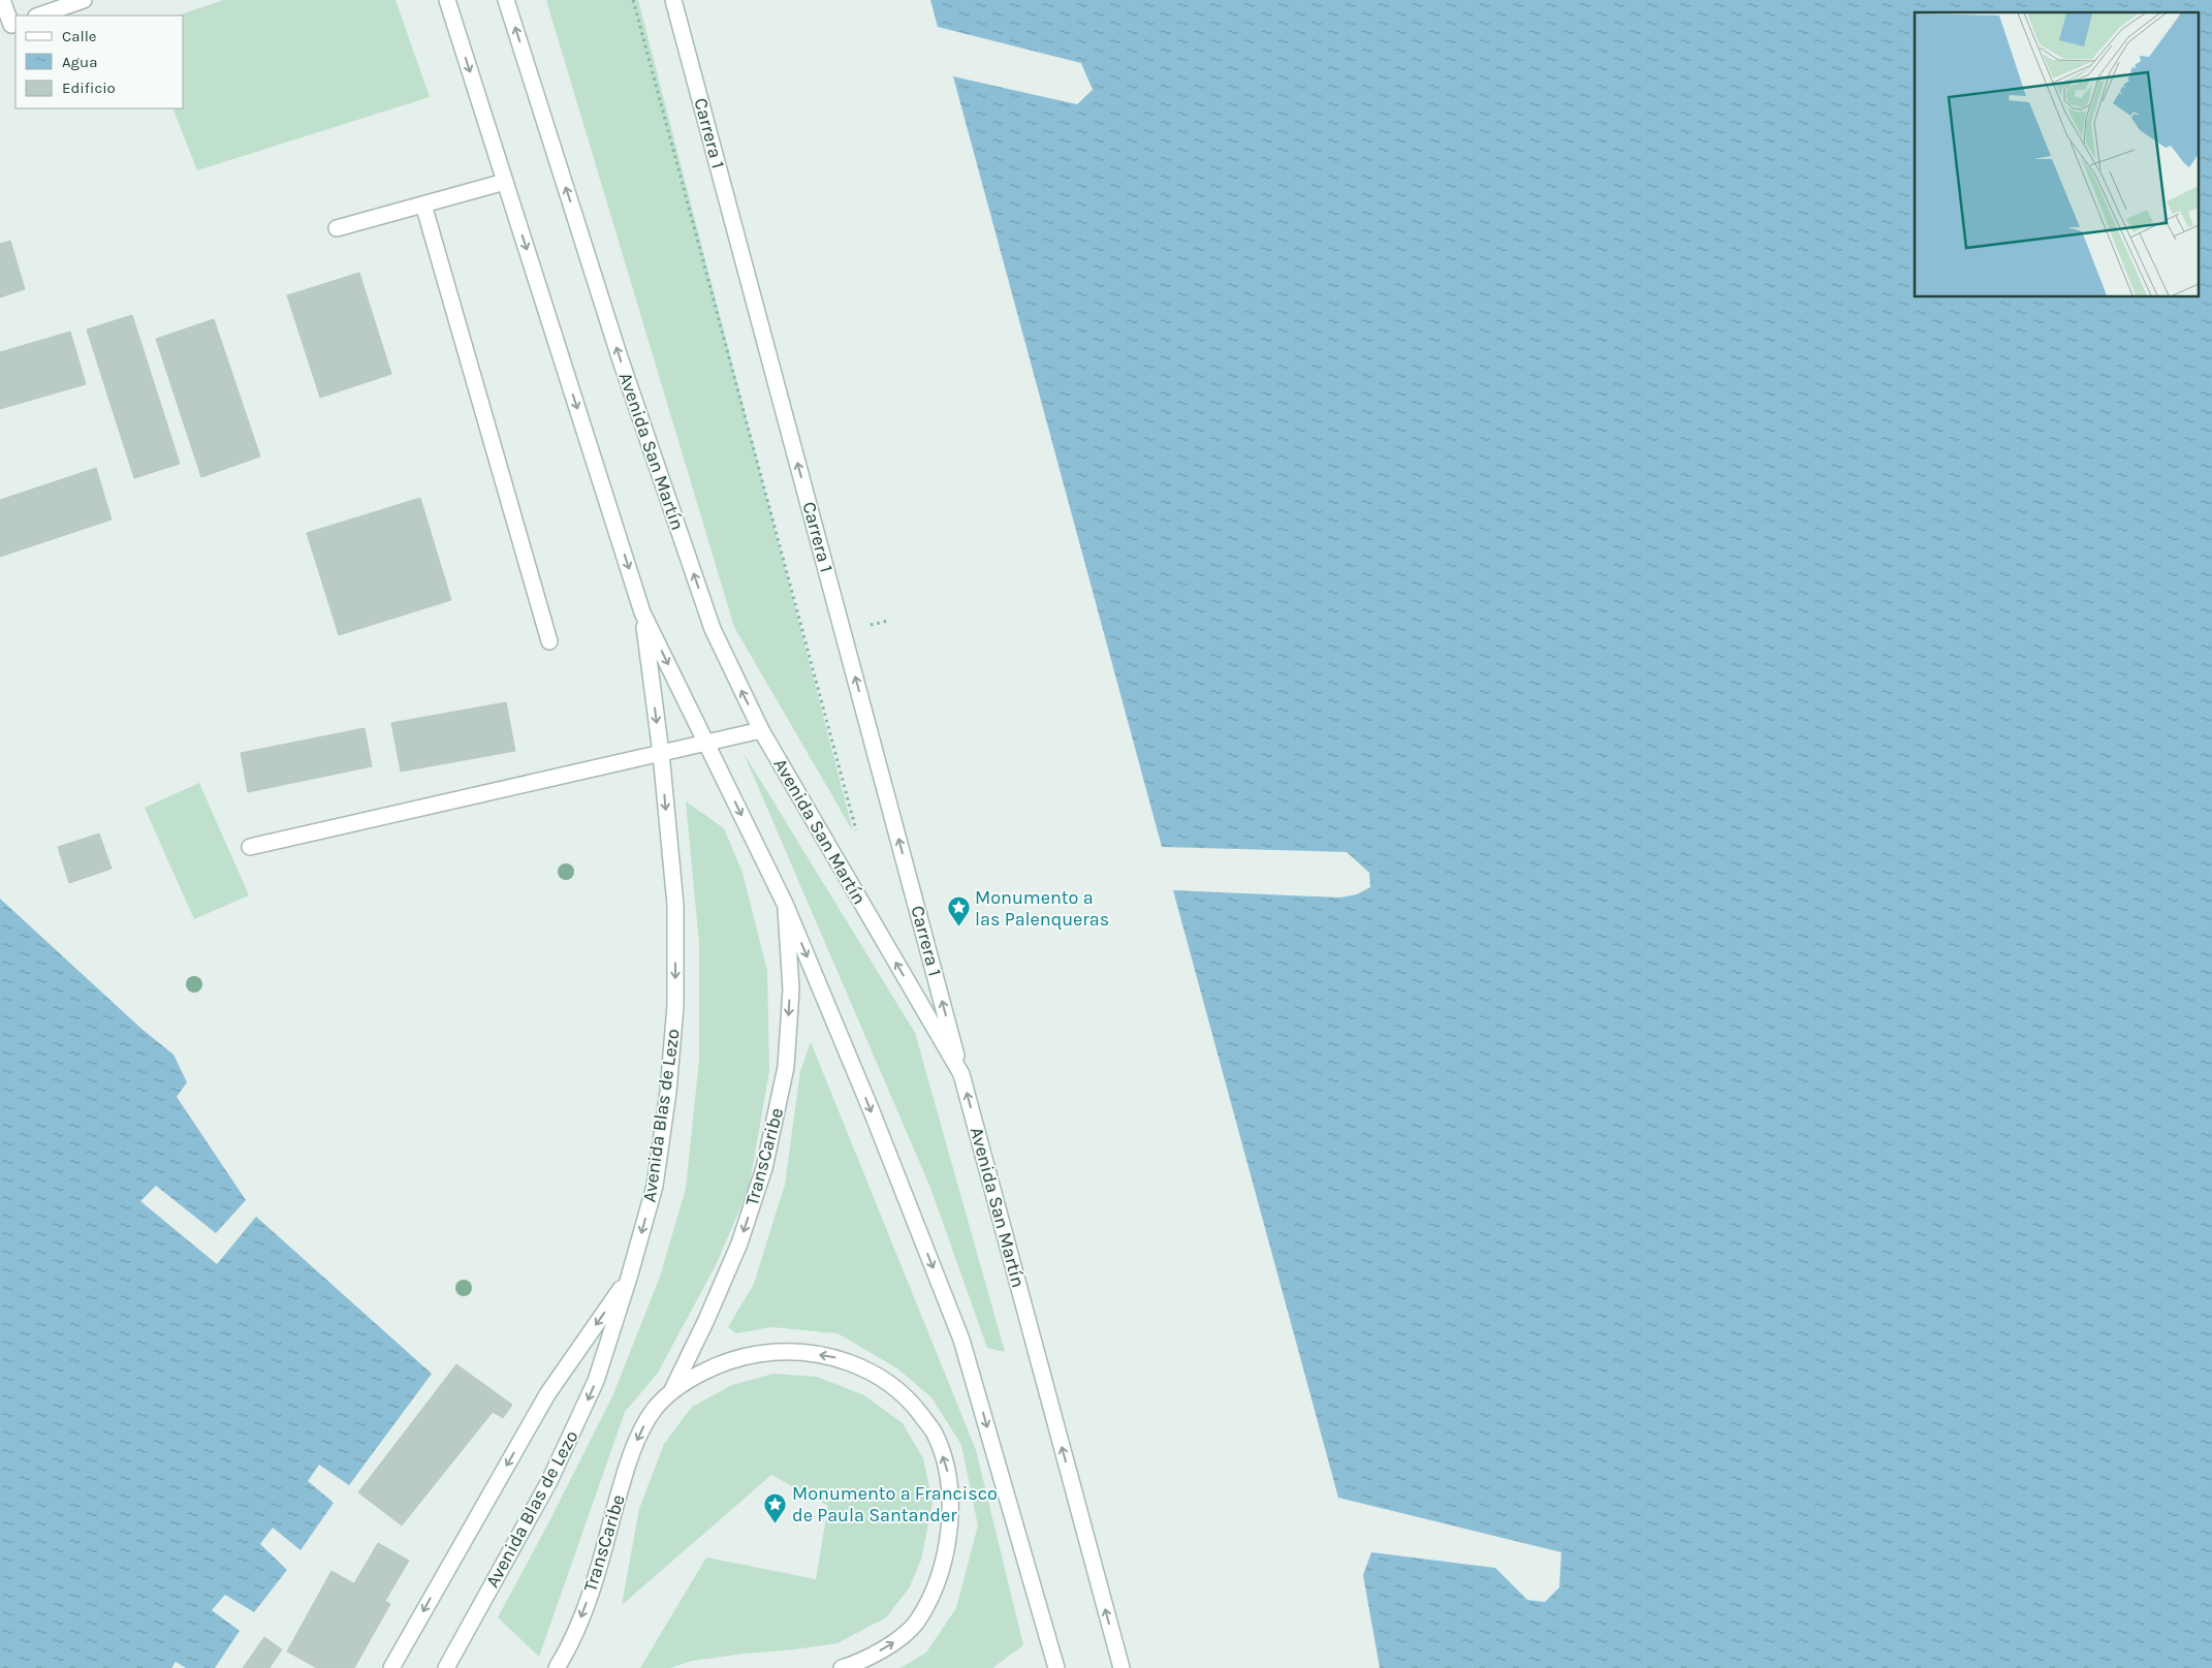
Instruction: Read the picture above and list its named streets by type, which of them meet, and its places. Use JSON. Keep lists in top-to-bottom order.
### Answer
{
  "streets": {
    "main road": [
      "Carrera 1",
      "Avenida San Martín",
      "Avenida Blas de Lezo",
      "TransCaribe"
    ]
  },
  "crossings": [
    ["Carrera 1", "Avenida San Martín"]
  ],
  "one_way": ["Carrera 1"],
  "places": {
    "place": ["Monumento a las Palenqueras", "Monumento a Francisco de Paula Santander"]
  },
  "legend": ["Calle", "Agua", "Edificio"]
}
